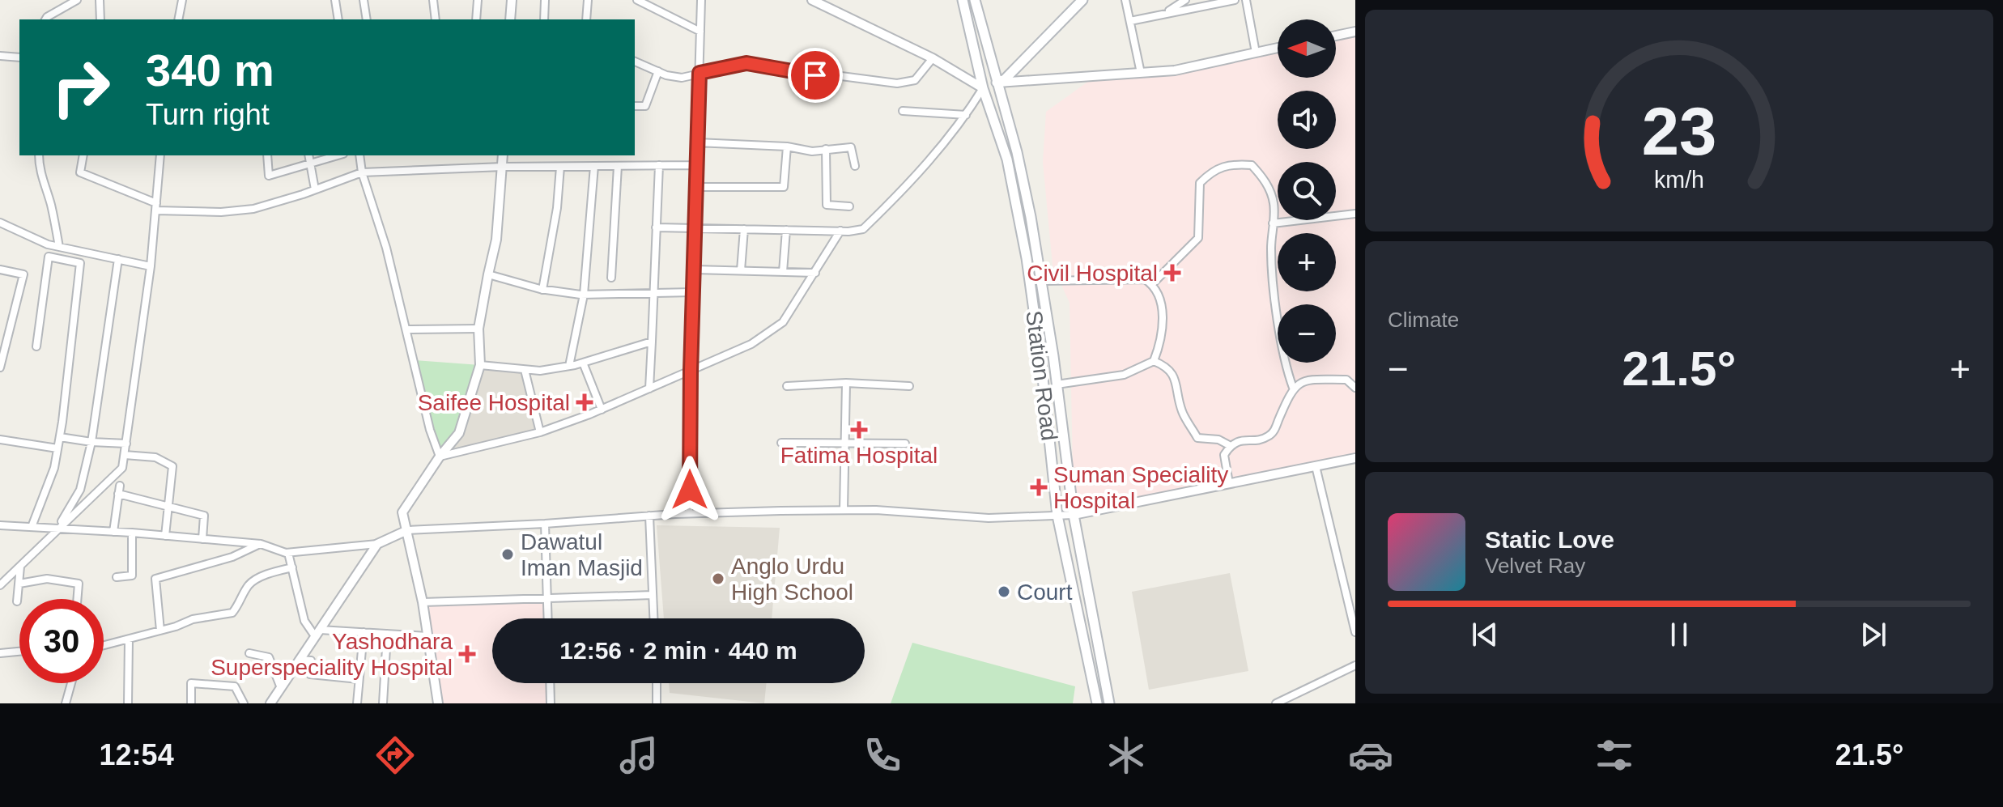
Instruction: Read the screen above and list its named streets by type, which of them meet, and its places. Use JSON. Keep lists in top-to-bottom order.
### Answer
{
  "streets": {
    "main road": ["Station Road"]
  },
  "places": {
    "health": [
      "Civil Hospital",
      "Saifee Hospital",
      "Fatima Hospital",
      "Suman Speciality Hospital",
      "Yashodhara Superspeciality Hospital"
    ],
    "other": ["Dawatul Iman Masjid", "Anglo Urdu High School", "Court"]
  },
  "north": "left",
  "page": {
    "map_buttons": ["+", "−"],
    "turn": ["340 m", "Turn right"],
    "tile": "Climate",
    "heat": ["−", "21.5°", "+"],
    "song": ["Static Love", "Velvet Ray"],
    "limit": "30",
    "trip": "12:56 · 2 min · 440 m",
    "tabs": ["12:54", "21.5°"],
    "gauge": ["23", "km/h"]
  }
}
